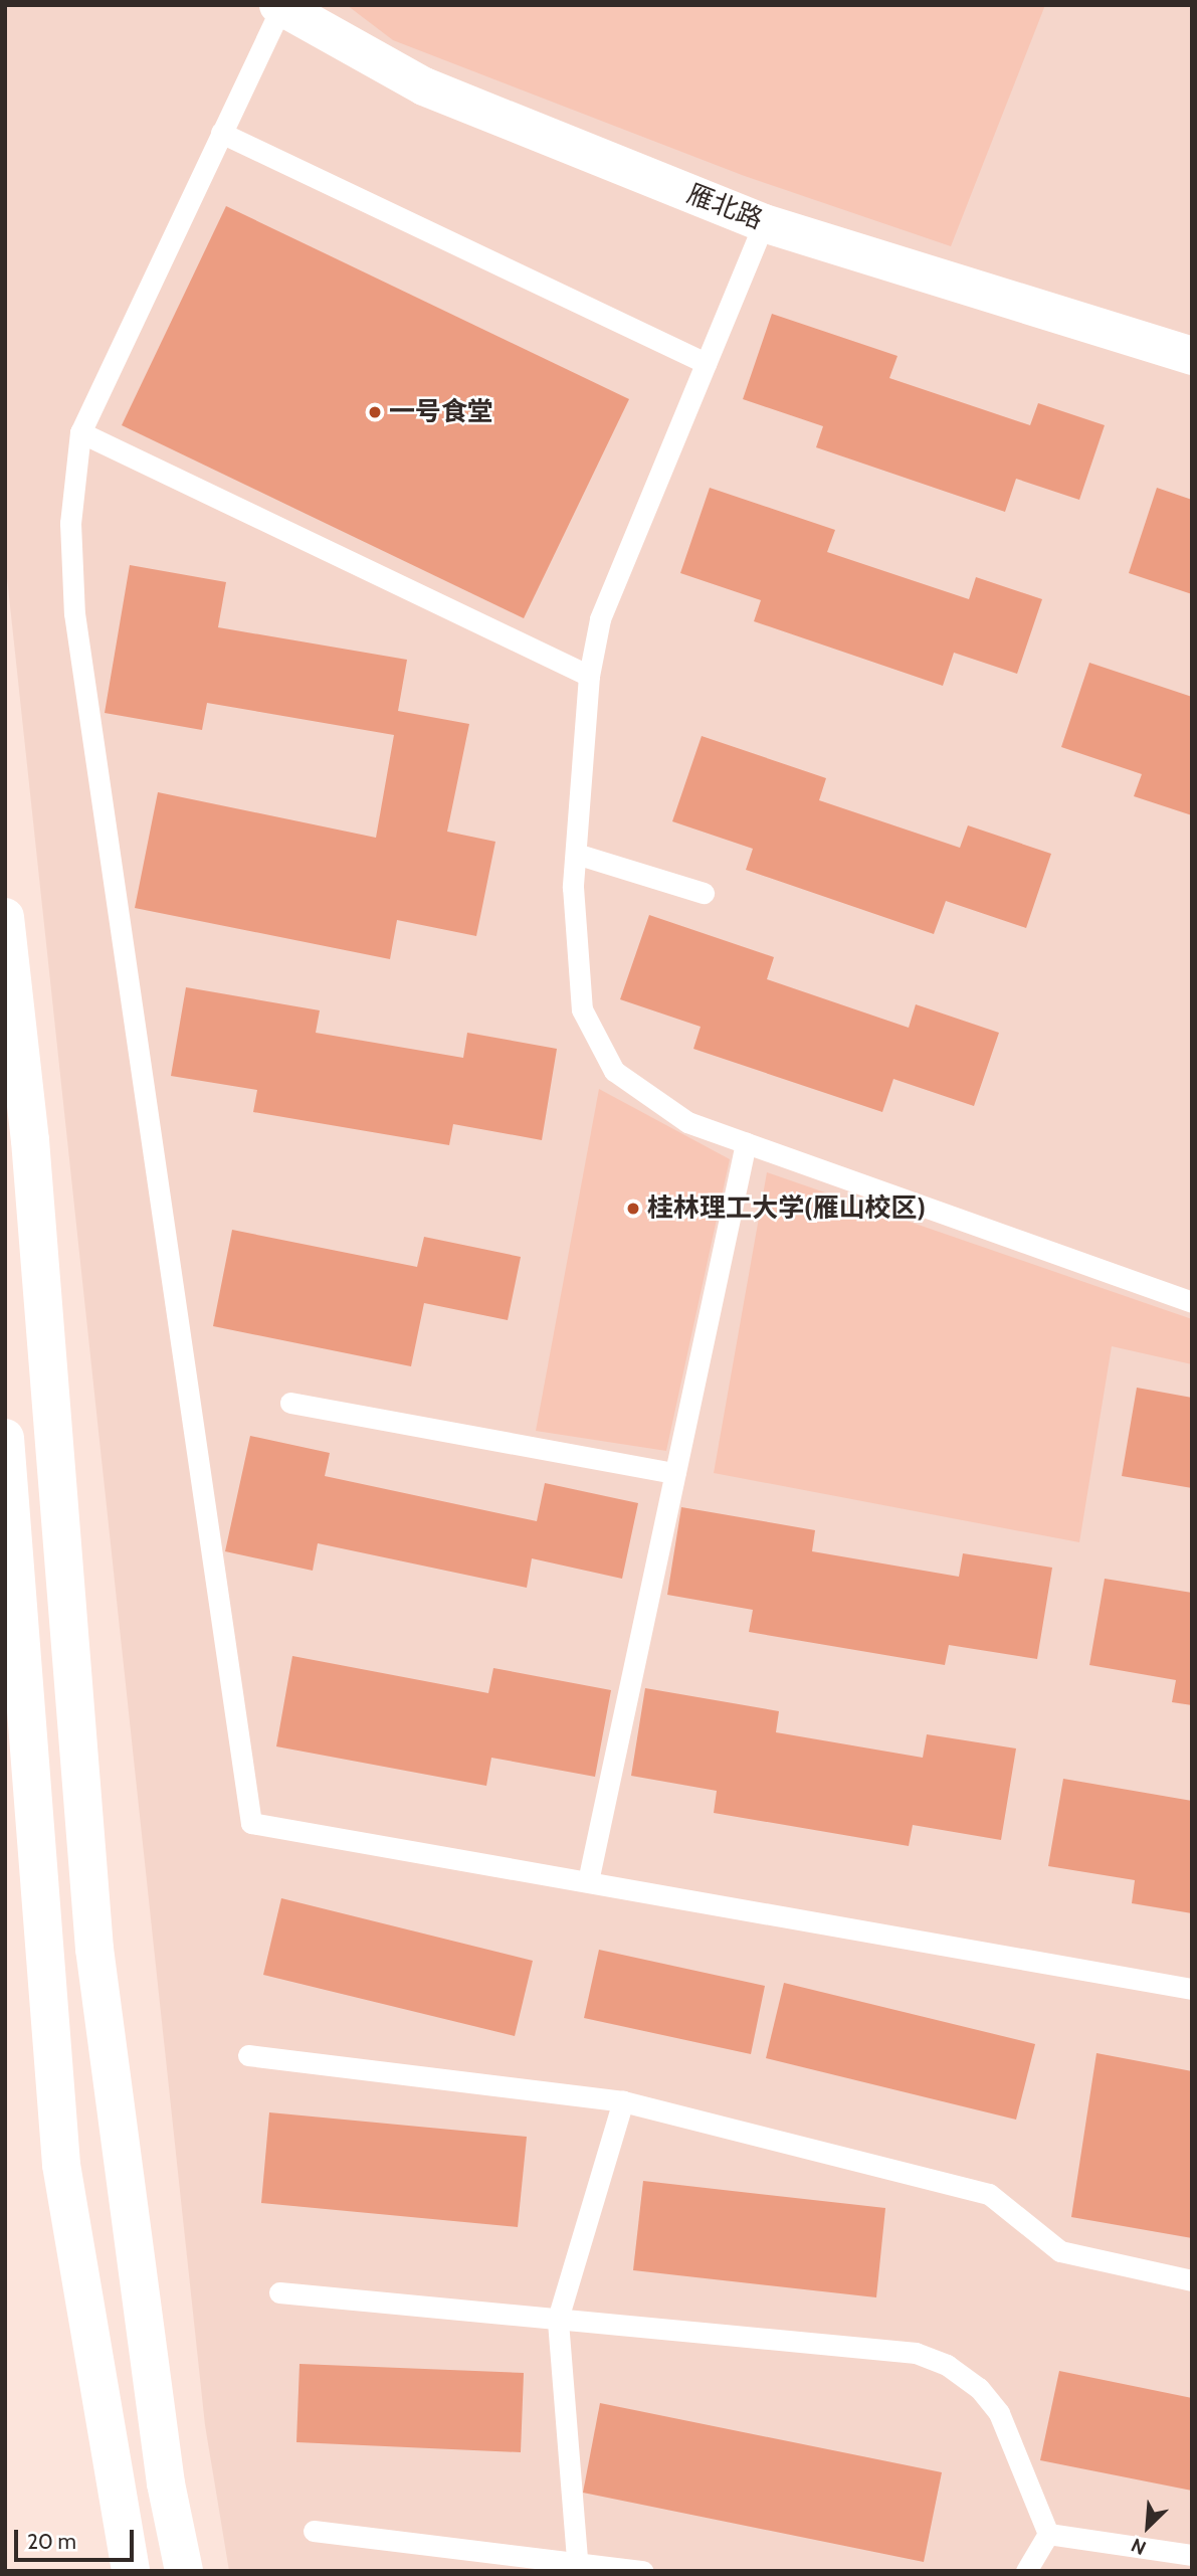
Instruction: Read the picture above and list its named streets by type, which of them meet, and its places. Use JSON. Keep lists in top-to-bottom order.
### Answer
{
  "streets": {
    "main road": ["雁北路"]
  },
  "places": ["一号食堂", "桂林理工大学(雁山校区)"],
  "scale_bar": "20 m",
  "north": "bottom left"
}
